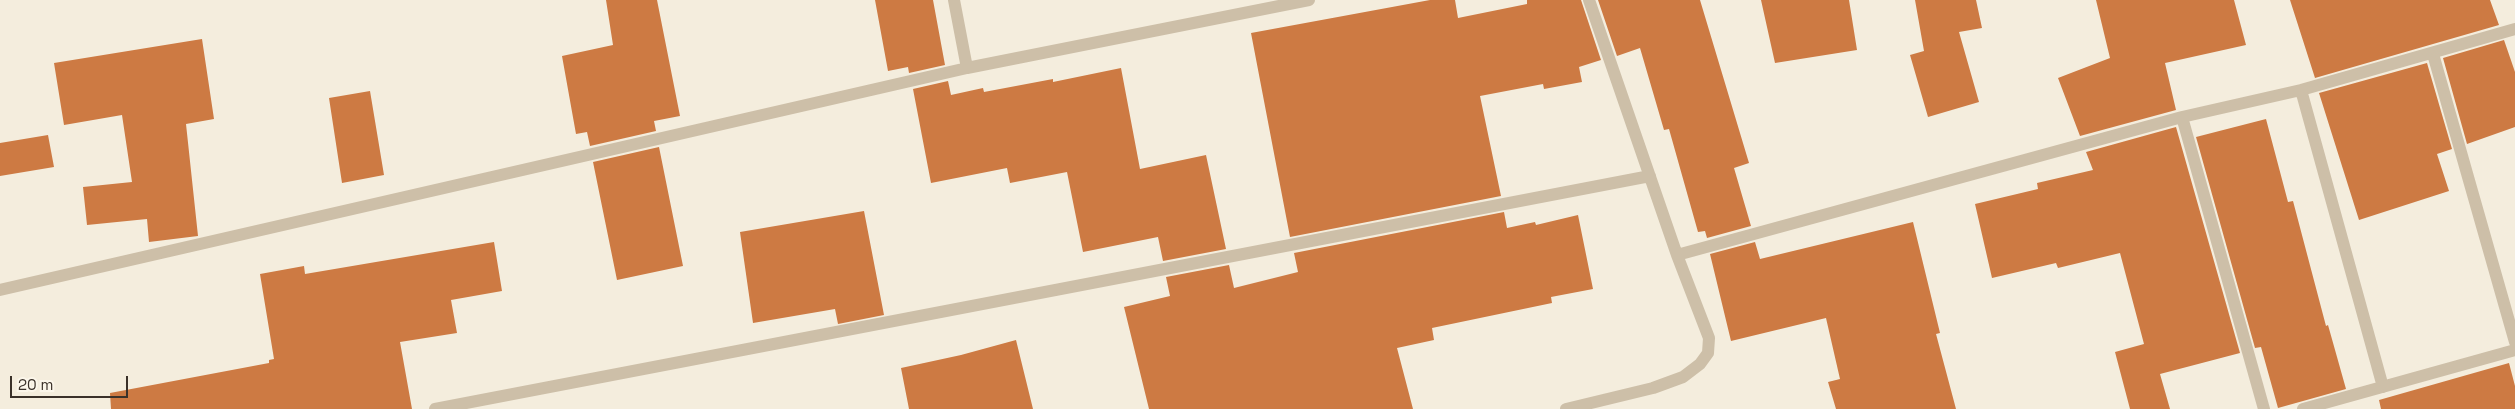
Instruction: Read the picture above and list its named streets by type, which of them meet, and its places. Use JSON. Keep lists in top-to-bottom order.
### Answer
{
  "scale_bar": "20 m"
}
